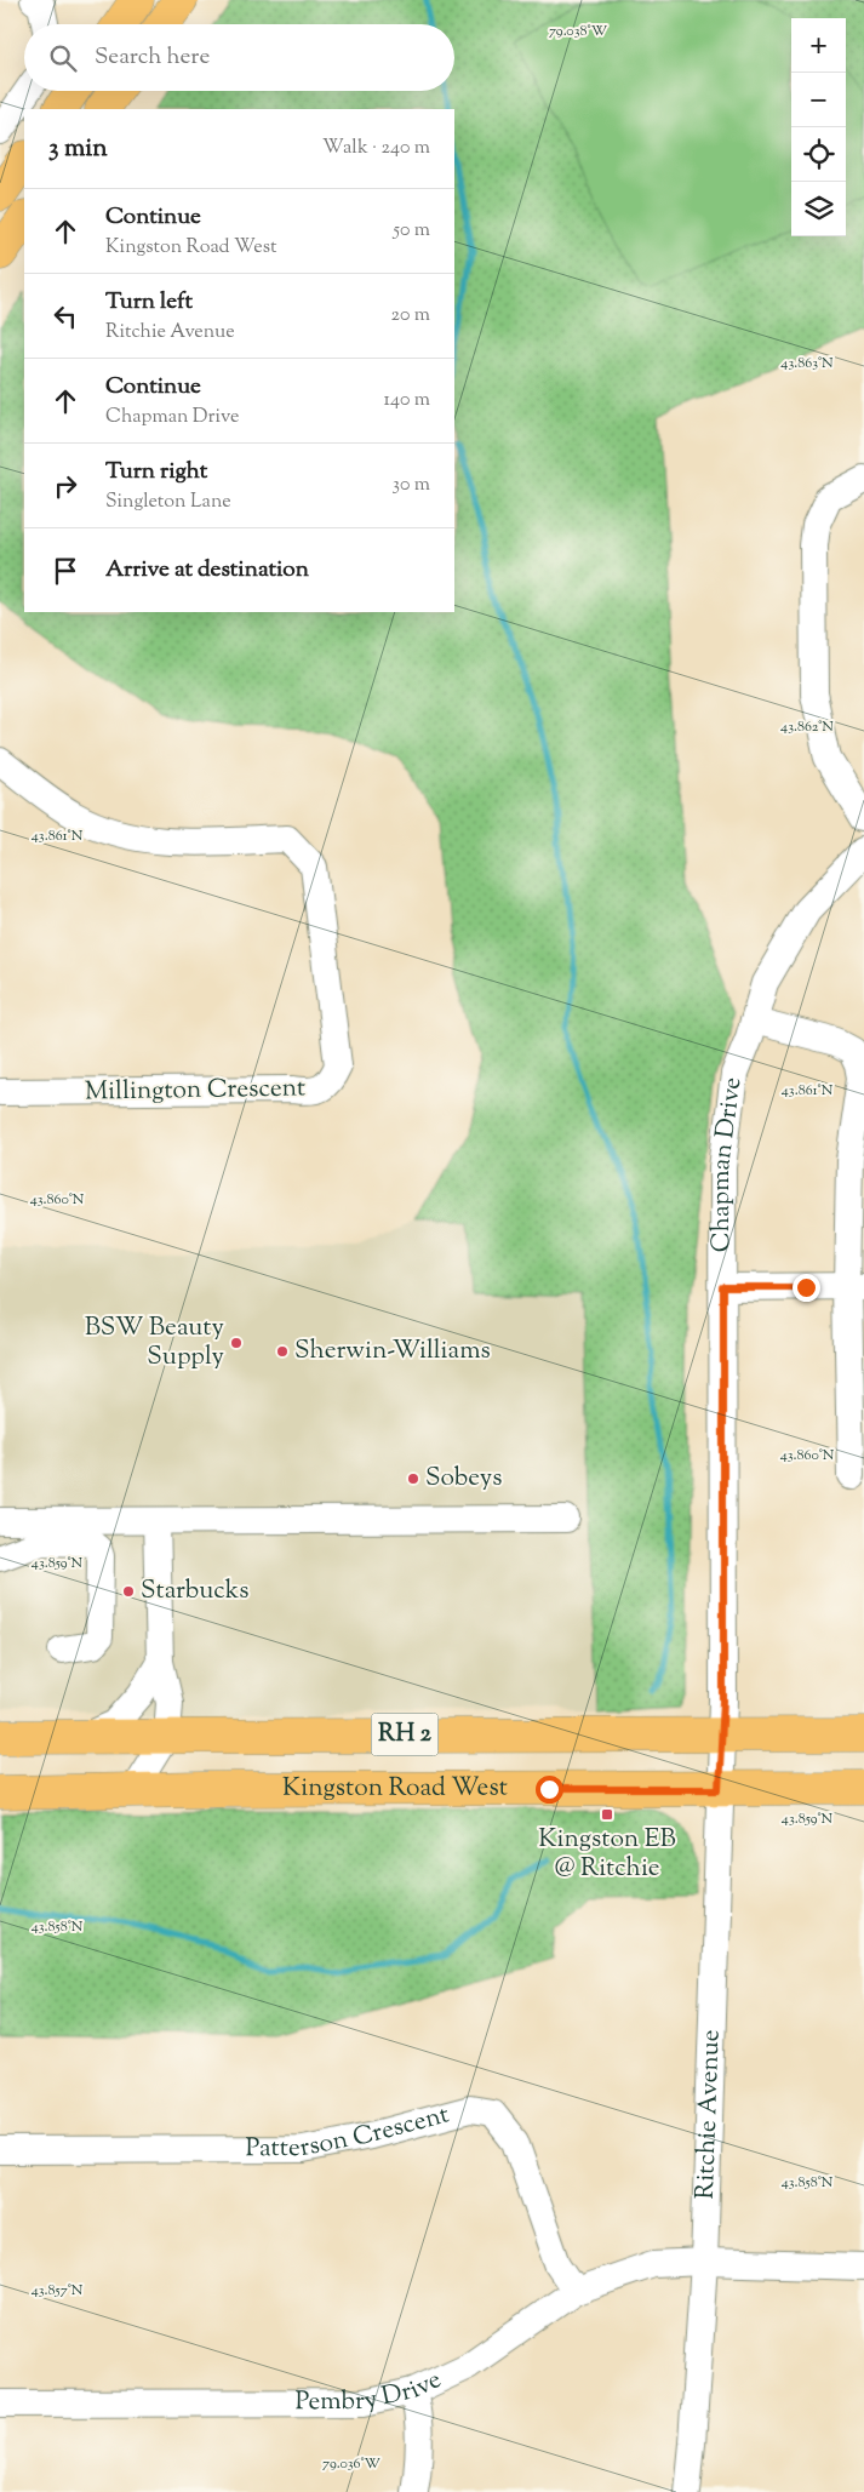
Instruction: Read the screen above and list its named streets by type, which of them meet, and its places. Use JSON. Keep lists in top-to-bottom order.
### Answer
{
  "streets": {
    "main road": ["RH 2", "Kingston Road West"],
    "street": [
      "Millington Crescent",
      "Chapman Drive",
      "Ritchie Avenue",
      "Patterson Crescent",
      "Pembry Drive"
    ]
  },
  "crossings": [
    ["Chapman Drive", "RH 2"],
    ["Chapman Drive", "Ritchie Avenue"],
    ["RH 2", "Ritchie Avenue"],
    ["Kingston Road West", "Ritchie Avenue"],
    ["Ritchie Avenue", "Pembry Drive"],
    ["Patterson Crescent", "Pembry Drive"]
  ],
  "places": {
    "other": [
      "BSW Beauty Supply",
      "Sherwin-Williams",
      "Sobeys",
      "Starbucks"
    ],
    "transit": ["Kingston EB @ Ritchie"]
  },
  "page": {
    "map_buttons": ["+", "−"],
    "search": "Search here",
    "heading": ["3 min", "Walk · 240 m"],
    "list": [
      ["Continue", "Kingston Road West", "50 m"],
      ["Turn left", "Ritchie Avenue", "20 m"],
      ["Continue", "Chapman Drive", "140 m"],
      ["Turn right", "Singleton Lane", "30 m"],
      "Arrive at destination"
    ]
  },
  "coordinates": [
    "79.038°W",
    "43.863°N",
    "43.862°N",
    "43.861°N",
    "43.860°N",
    "43.859°N",
    "43.858°N",
    "43.857°N",
    "79.036°W"
  ]
}
